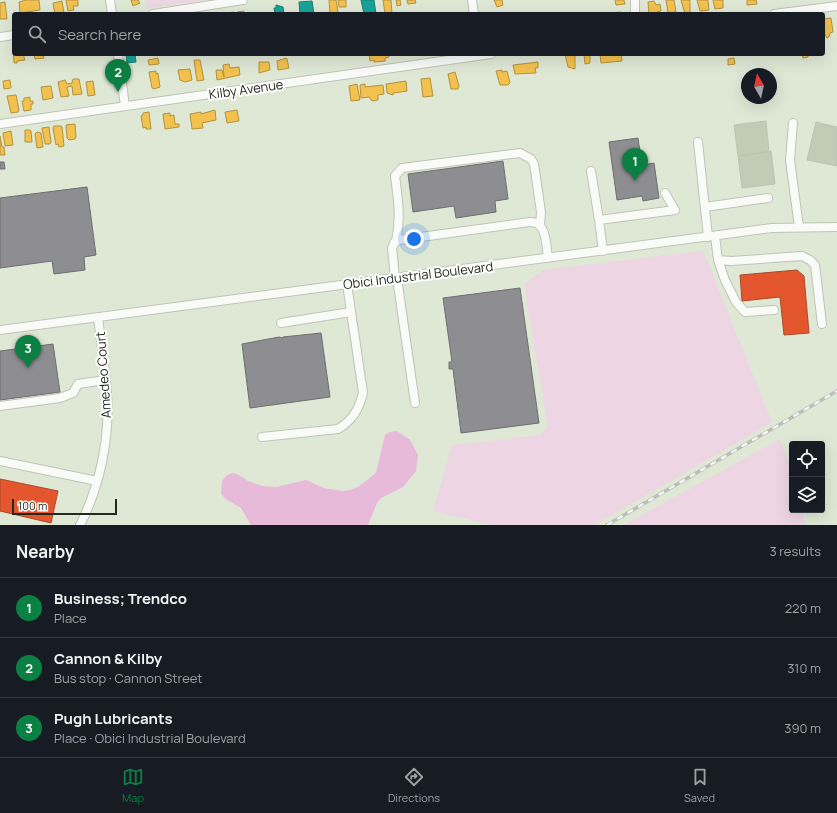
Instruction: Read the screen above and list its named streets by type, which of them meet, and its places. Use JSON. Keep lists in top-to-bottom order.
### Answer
{
  "streets": {
    "street": ["Kilby Avenue", "Obici Industrial Boulevard", "Amedeo Court"]
  },
  "crossings": [
    ["Obici Industrial Boulevard", "Amedeo Court"]
  ],
  "scale_bar": "100 m",
  "north": "top",
  "page": {
    "search": "Search here",
    "pins": ["2", "1", "3"],
    "scale": "100 m",
    "heading": ["Nearby", "3 results"],
    "list": [
      {
        "mark": "1",
        "name": "Business; Trendco",
        "note": "Place",
        "value": "220 m"
      },
      {
        "mark": "2",
        "name": "Cannon & Kilby",
        "note": "Bus stop · Cannon Street",
        "value": "310 m"
      },
      {
        "mark": "3",
        "name": "Pugh Lubricants",
        "note": "Place · Obici Industrial Boulevard",
        "value": "390 m"
      }
    ],
    "nav": ["Map", "Directions", "Saved"]
  }
}
